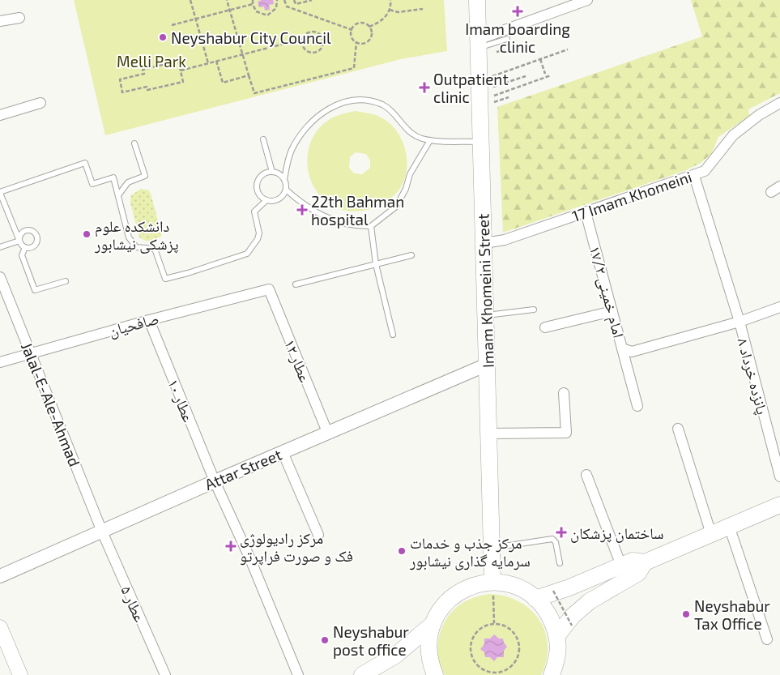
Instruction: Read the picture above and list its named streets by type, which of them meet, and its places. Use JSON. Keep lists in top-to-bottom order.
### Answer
{
  "streets": {
    "main road": ["Imam Khomeini Street"],
    "street": [
      "17 Imam Khomeini",
      "امام خمینی ۱۷/۲",
      "صافحیان",
      "عطار ۱۲",
      "پانزده خرداد ۸",
      "عطار ۱۰",
      "Jalal-E-Ale-Ahmad",
      "Attar Street",
      "عطار ۵"
    ]
  },
  "crossings": [
    ["17 Imam Khomeini", "Imam Khomeini Street"],
    ["17 Imam Khomeini", "امام خمینی ۱۷/۲"],
    ["17 Imam Khomeini", "پانزده خرداد ۸"],
    ["Imam Khomeini Street", "Attar Street"],
    ["امام خمینی ۱۷/۲", "پانزده خرداد ۸"],
    ["صافحیان", "عطار ۱۲"],
    ["صافحیان", "عطار ۱۰"],
    ["صافحیان", "Jalal-E-Ale-Ahmad"],
    ["عطار ۱۲", "Attar Street"],
    ["عطار ۱۰", "Attar Street"],
    ["Jalal-E-Ale-Ahmad", "Attar Street"],
    ["Jalal-E-Ale-Ahmad", "عطار ۵"],
    ["Attar Street", "عطار ۵"]
  ],
  "parks": ["Melli Park"],
  "places": {
    "health": [
      "Imam boarding clinic",
      "Outpatient clinic",
      "22th Bahman hospital",
      "ساختمان پزشکان",
      "مرکز رادیولوژی فک و صورت فراپرتو"
    ],
    "other": [
      "Neyshabur City Council",
      "دانشکده علوم پزشکی نیشابور",
      "مرکز جذب و خدمات سرمایه گذاری نیشابور",
      "Neyshabur Tax Office",
      "Neyshabur post office"
    ]
  }
}
